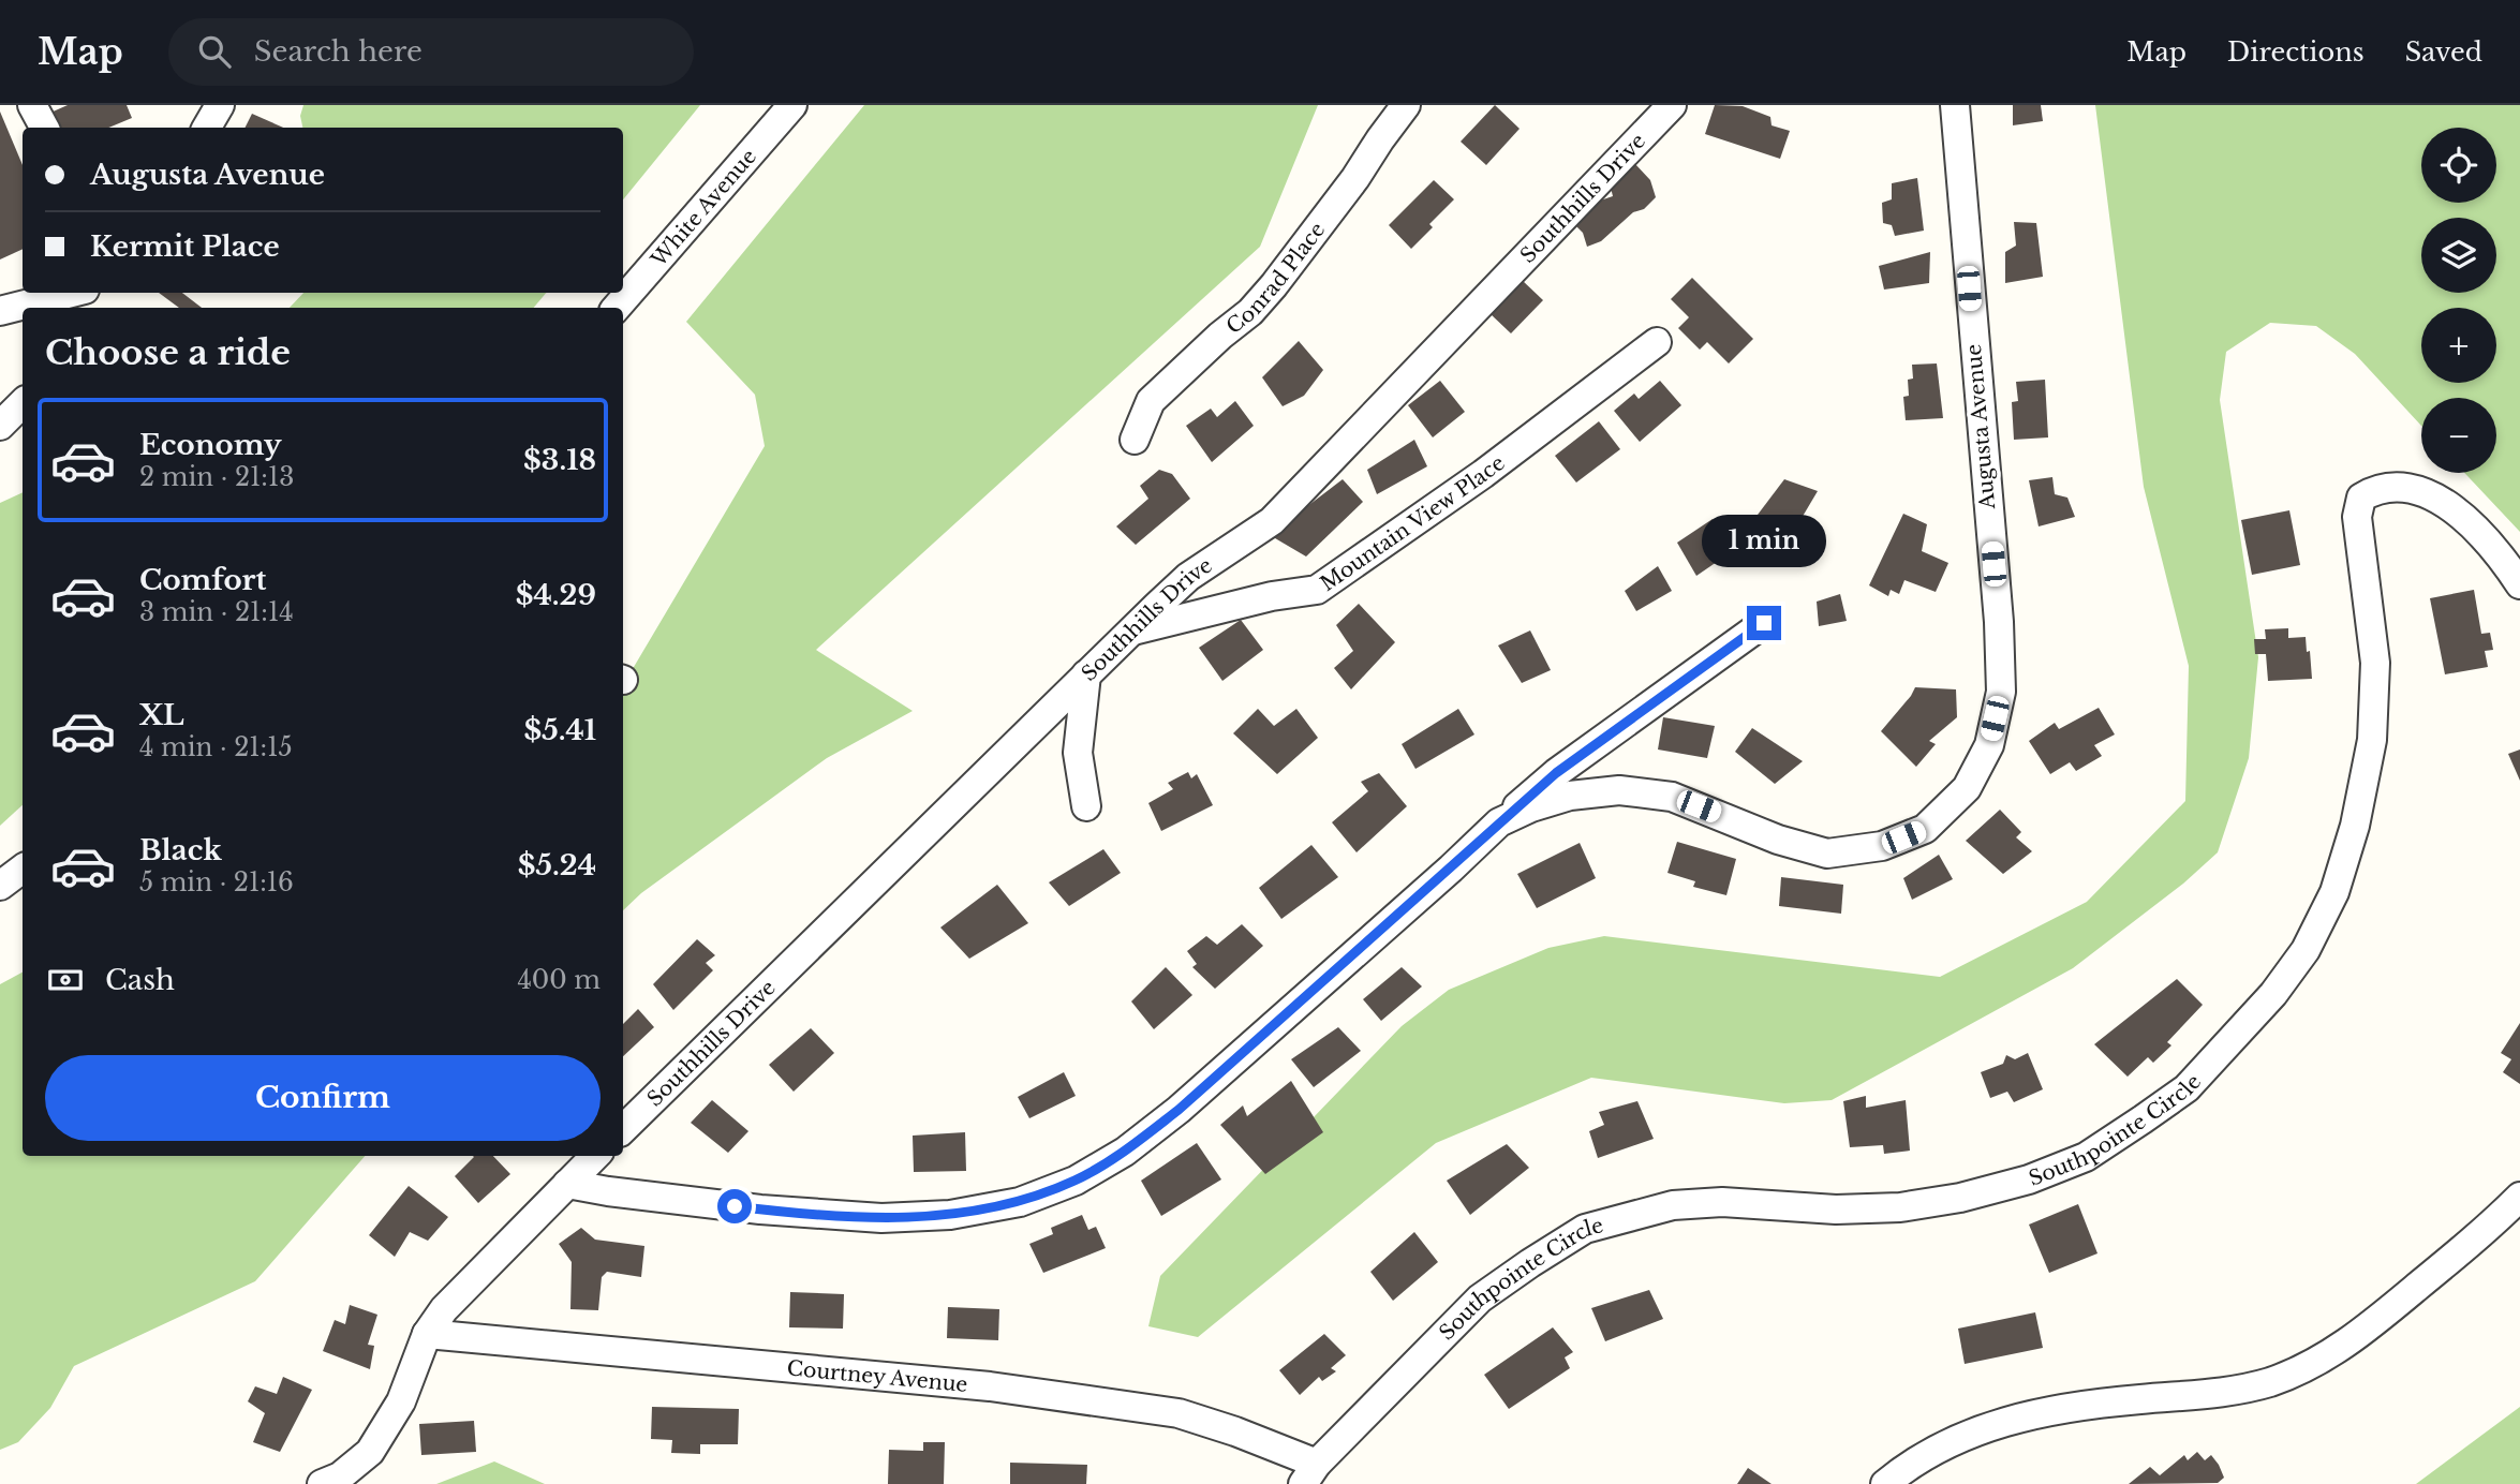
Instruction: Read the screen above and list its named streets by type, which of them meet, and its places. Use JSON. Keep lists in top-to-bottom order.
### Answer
{
  "streets": {
    "street": [
      "Southhills Drive",
      "White Avenue",
      "Conrad Place",
      "Augusta Avenue",
      "Mountain View Place",
      "Southpointe Circle",
      "Courtney Avenue"
    ]
  },
  "crossings": [
    ["Southhills Drive", "Mountain View Place"],
    ["Southpointe Circle", "Courtney Avenue"]
  ],
  "page": {
    "header": "Map",
    "search": "Search here",
    "nav": ["Map", "Directions", "Saved"],
    "map_buttons": ["+", "−"],
    "banner": ["Augusta Avenue", "Kermit Place"],
    "heading": "Choose a ride",
    "list": [
      {
        "name": "Economy",
        "note": "2 min · 21:13",
        "value": "$3.18"
      },
      {
        "name": "Comfort",
        "note": "3 min · 21:14",
        "value": "$4.29"
      },
      {
        "name": "XL",
        "note": "4 min · 21:15",
        "value": "$5.41"
      },
      {
        "name": "Black",
        "note": "5 min · 21:16",
        "value": "$5.24"
      }
    ],
    "bubble": "1 min",
    "pay": ["Cash", "400 m"],
    "buttons": "Confirm"
  }
}
